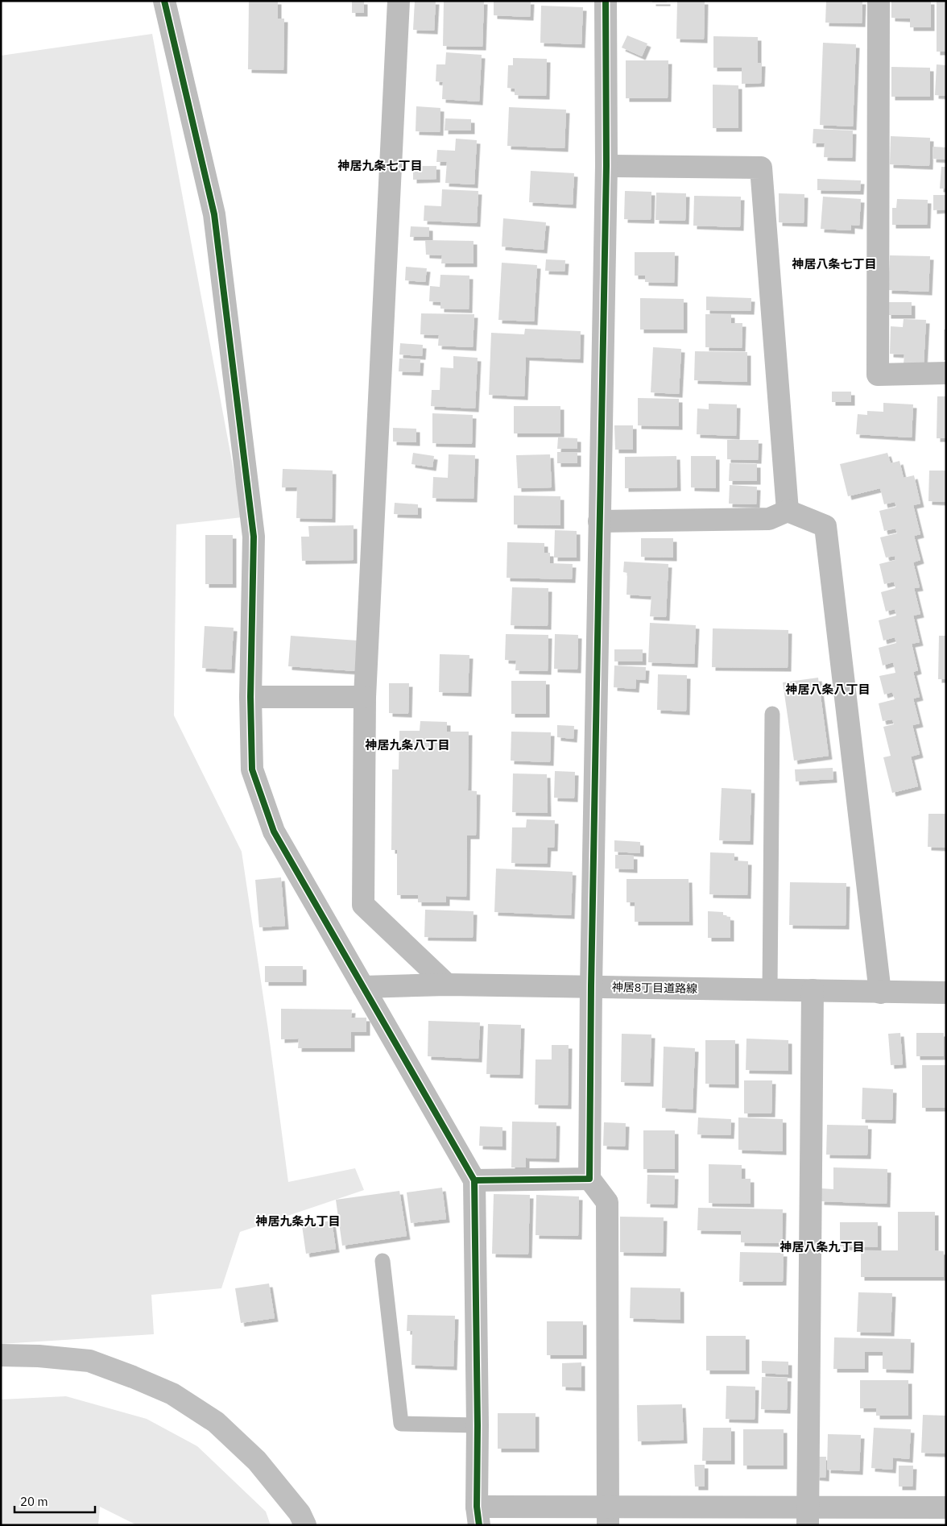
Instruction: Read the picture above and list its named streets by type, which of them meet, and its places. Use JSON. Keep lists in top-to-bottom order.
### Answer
{
  "streets": {
    "street": ["神居8丁目道路線"]
  },
  "districts": [
    "神居九条七丁目",
    "神居八条七丁目",
    "神居八条八丁目",
    "神居九条八丁目",
    "神居九条九丁目",
    "神居八条九丁目"
  ],
  "scale_bar": "20 m"
}
